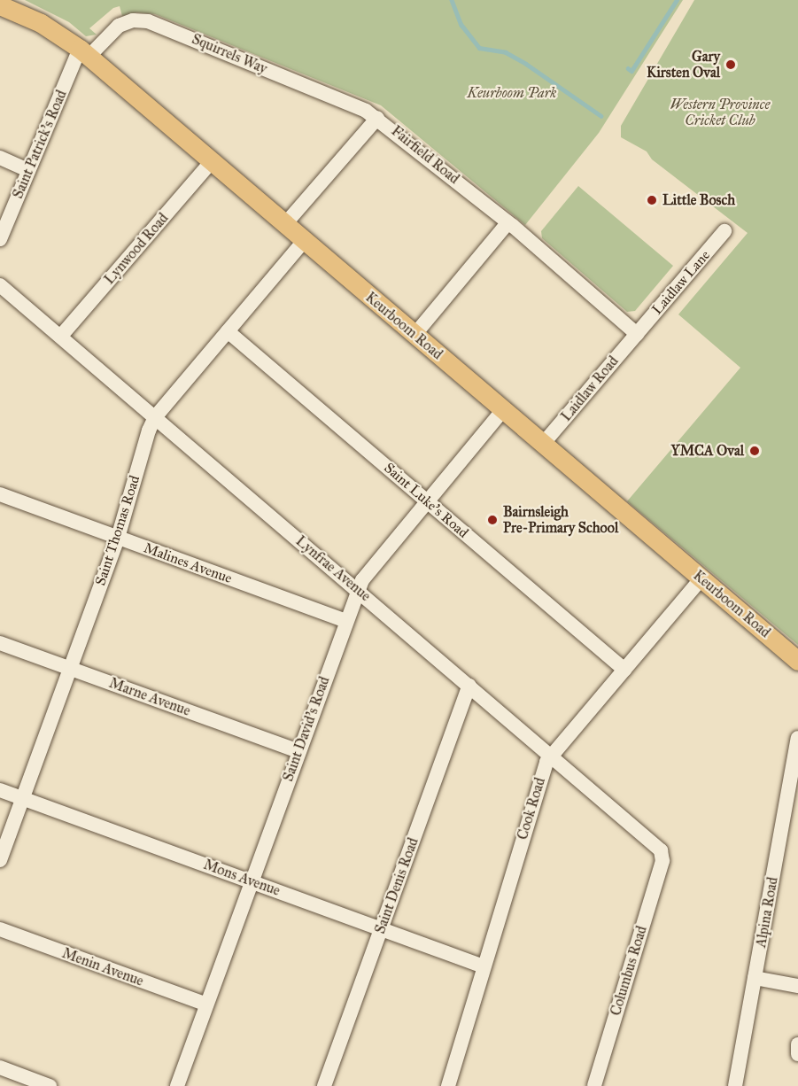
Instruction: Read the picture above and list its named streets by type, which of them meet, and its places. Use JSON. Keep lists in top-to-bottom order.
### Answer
{
  "streets": {
    "main road": ["Keurboom Road"],
    "street": [
      "Squirrels Way",
      "Saint Patrick's Road",
      "Fairfield Road",
      "Lynwood Road",
      "Laidlaw Lane",
      "Laidlaw Road",
      "Saint Luke's Road",
      "Saint Thomas Road",
      "Malines Avenue",
      "Lynfrae Avenue",
      "Marne Avenue",
      "Saint David's Road",
      "Cook Road",
      "Mons Avenue",
      "Saint Denis Road",
      "Alpina Road",
      "Menin Avenue",
      "Columbus Road"
    ]
  },
  "crossings": [
    ["Squirrels Way", "Saint Patrick's Road"],
    ["Squirrels Way", "Fairfield Road"],
    ["Squirrels Way", "Keurboom Road"],
    ["Saint Patrick's Road", "Keurboom Road"],
    ["Fairfield Road", "Laidlaw Lane"],
    ["Fairfield Road", "Keurboom Road"],
    ["Fairfield Road", "Laidlaw Road"],
    ["Lynwood Road", "Keurboom Road"],
    ["Lynwood Road", "Lynfrae Avenue"],
    ["Laidlaw Lane", "Laidlaw Road"],
    ["Keurboom Road", "Laidlaw Road"],
    ["Keurboom Road", "Saint Thomas Road"],
    ["Keurboom Road", "Saint David's Road"],
    ["Keurboom Road", "Cook Road"],
    ["Saint Luke's Road", "Saint Thomas Road"],
    ["Saint Luke's Road", "Saint David's Road"],
    ["Saint Luke's Road", "Cook Road"],
    ["Saint Thomas Road", "Malines Avenue"],
    ["Saint Thomas Road", "Lynfrae Avenue"],
    ["Saint Thomas Road", "Marne Avenue"],
    ["Saint Thomas Road", "Mons Avenue"],
    ["Malines Avenue", "Saint David's Road"],
    ["Lynfrae Avenue", "Saint David's Road"],
    ["Lynfrae Avenue", "Cook Road"],
    ["Lynfrae Avenue", "Saint Denis Road"],
    ["Lynfrae Avenue", "Columbus Road"],
    ["Marne Avenue", "Saint David's Road"],
    ["Saint David's Road", "Mons Avenue"],
    ["Saint David's Road", "Menin Avenue"],
    ["Cook Road", "Mons Avenue"],
    ["Mons Avenue", "Saint Denis Road"]
  ],
  "parks": ["Keurboom Park", "Western Province Cricket Club"],
  "places": [
    "Gary Kirsten Oval",
    "Little Bosch",
    "YMCA Oval",
    "Bairnsleigh Pre-Primary School"
  ]
}
